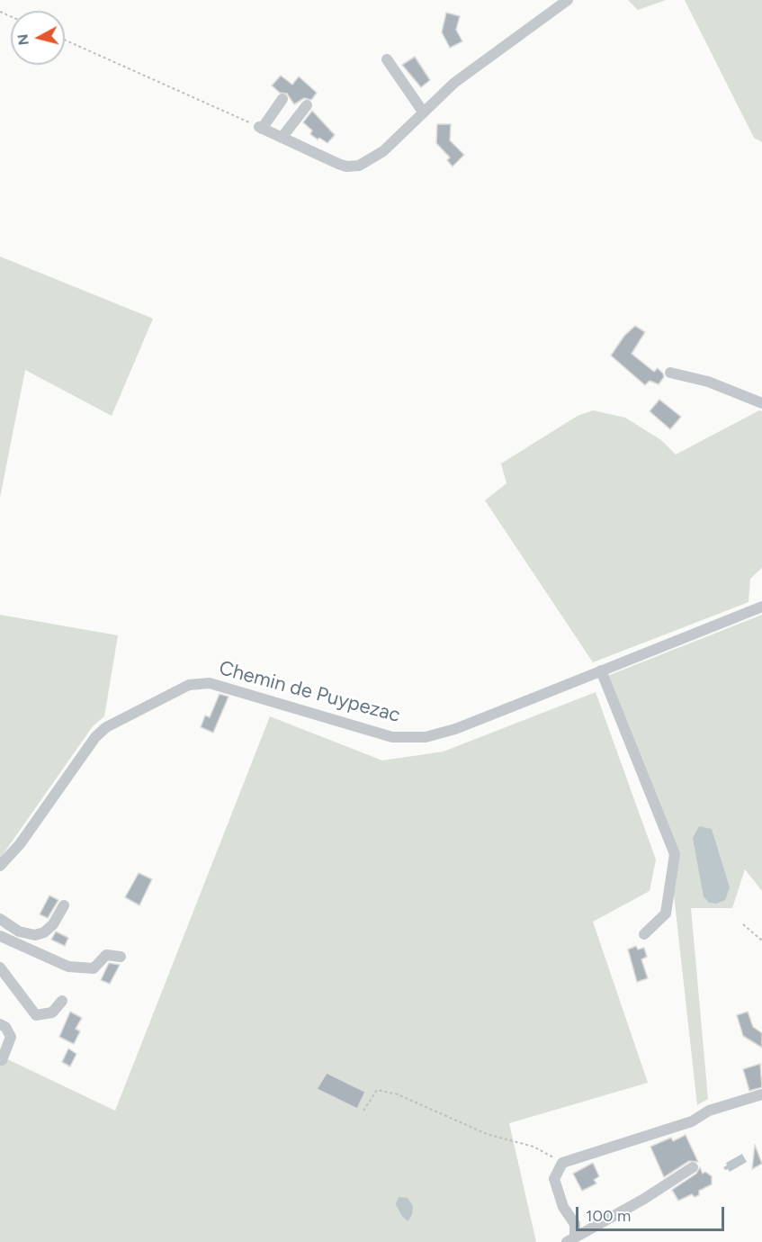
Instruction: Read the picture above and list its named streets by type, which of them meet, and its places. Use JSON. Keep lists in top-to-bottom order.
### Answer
{
  "streets": {
    "street": ["Chemin de Puypezac"]
  },
  "scale_bar": "100 m",
  "north": "left"
}
